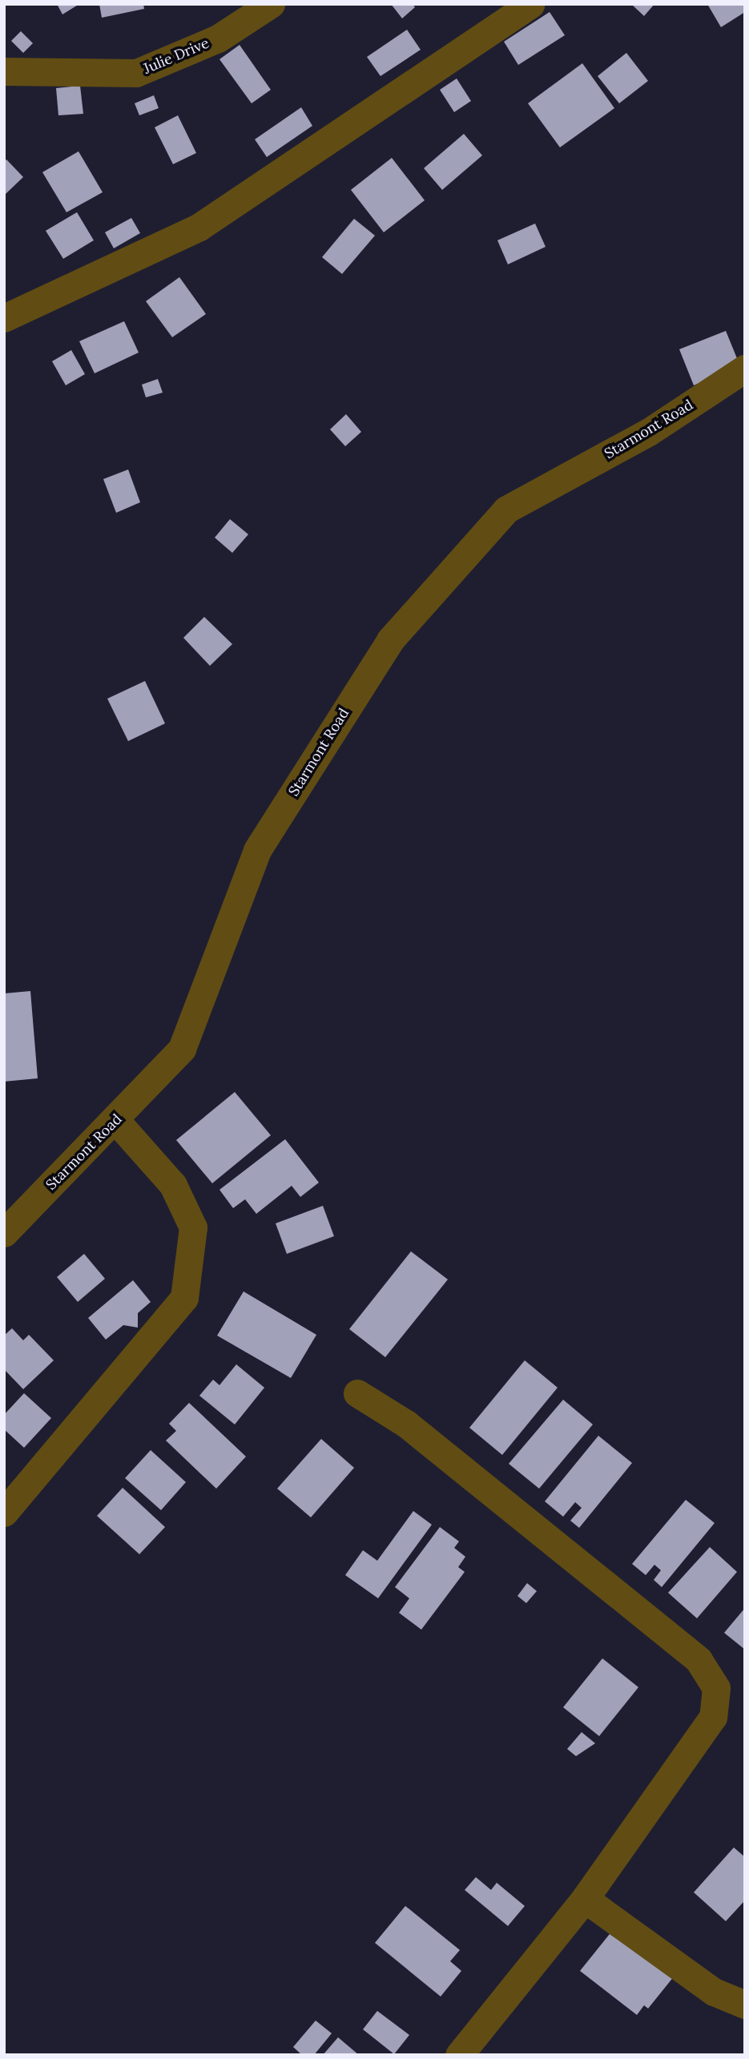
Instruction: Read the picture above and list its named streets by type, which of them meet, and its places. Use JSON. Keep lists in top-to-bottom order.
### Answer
{
  "streets": {
    "street": ["Julie Drive", "Starmont Road"]
  }
}
